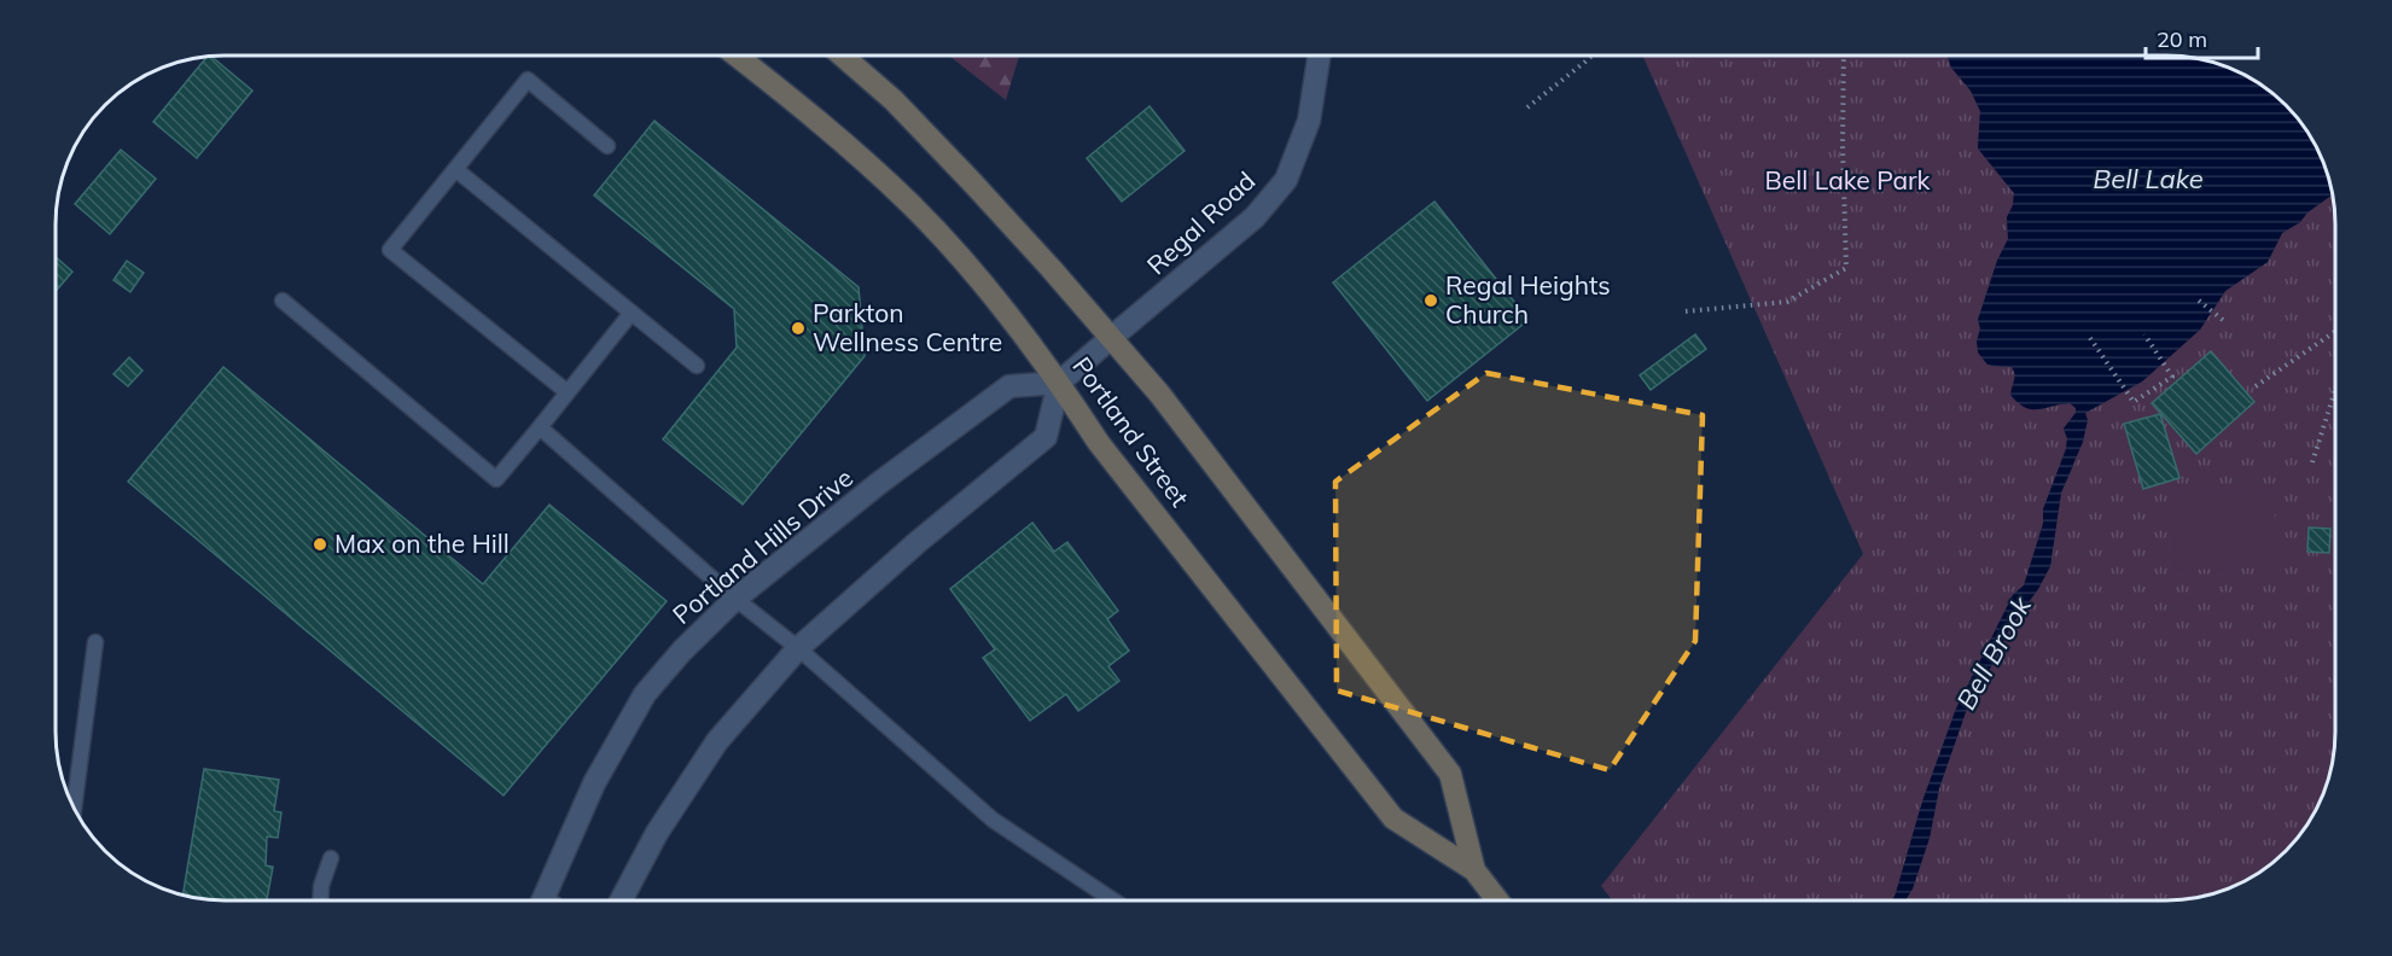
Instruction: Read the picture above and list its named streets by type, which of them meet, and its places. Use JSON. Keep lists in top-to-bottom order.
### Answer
{
  "streets": {
    "main road": ["Portland Street"],
    "street": ["Regal Road", "Portland Hills Drive"]
  },
  "crossings": [
    ["Regal Road", "Portland Street"],
    ["Portland Street", "Portland Hills Drive"]
  ],
  "water": ["Bell Lake", "Bell Brook"],
  "parks": ["Bell Lake Park"],
  "places": ["Regal Heights Church", "Parkton Wellness Centre", "Max on the Hill"],
  "scale_bar": "20 m"
}
